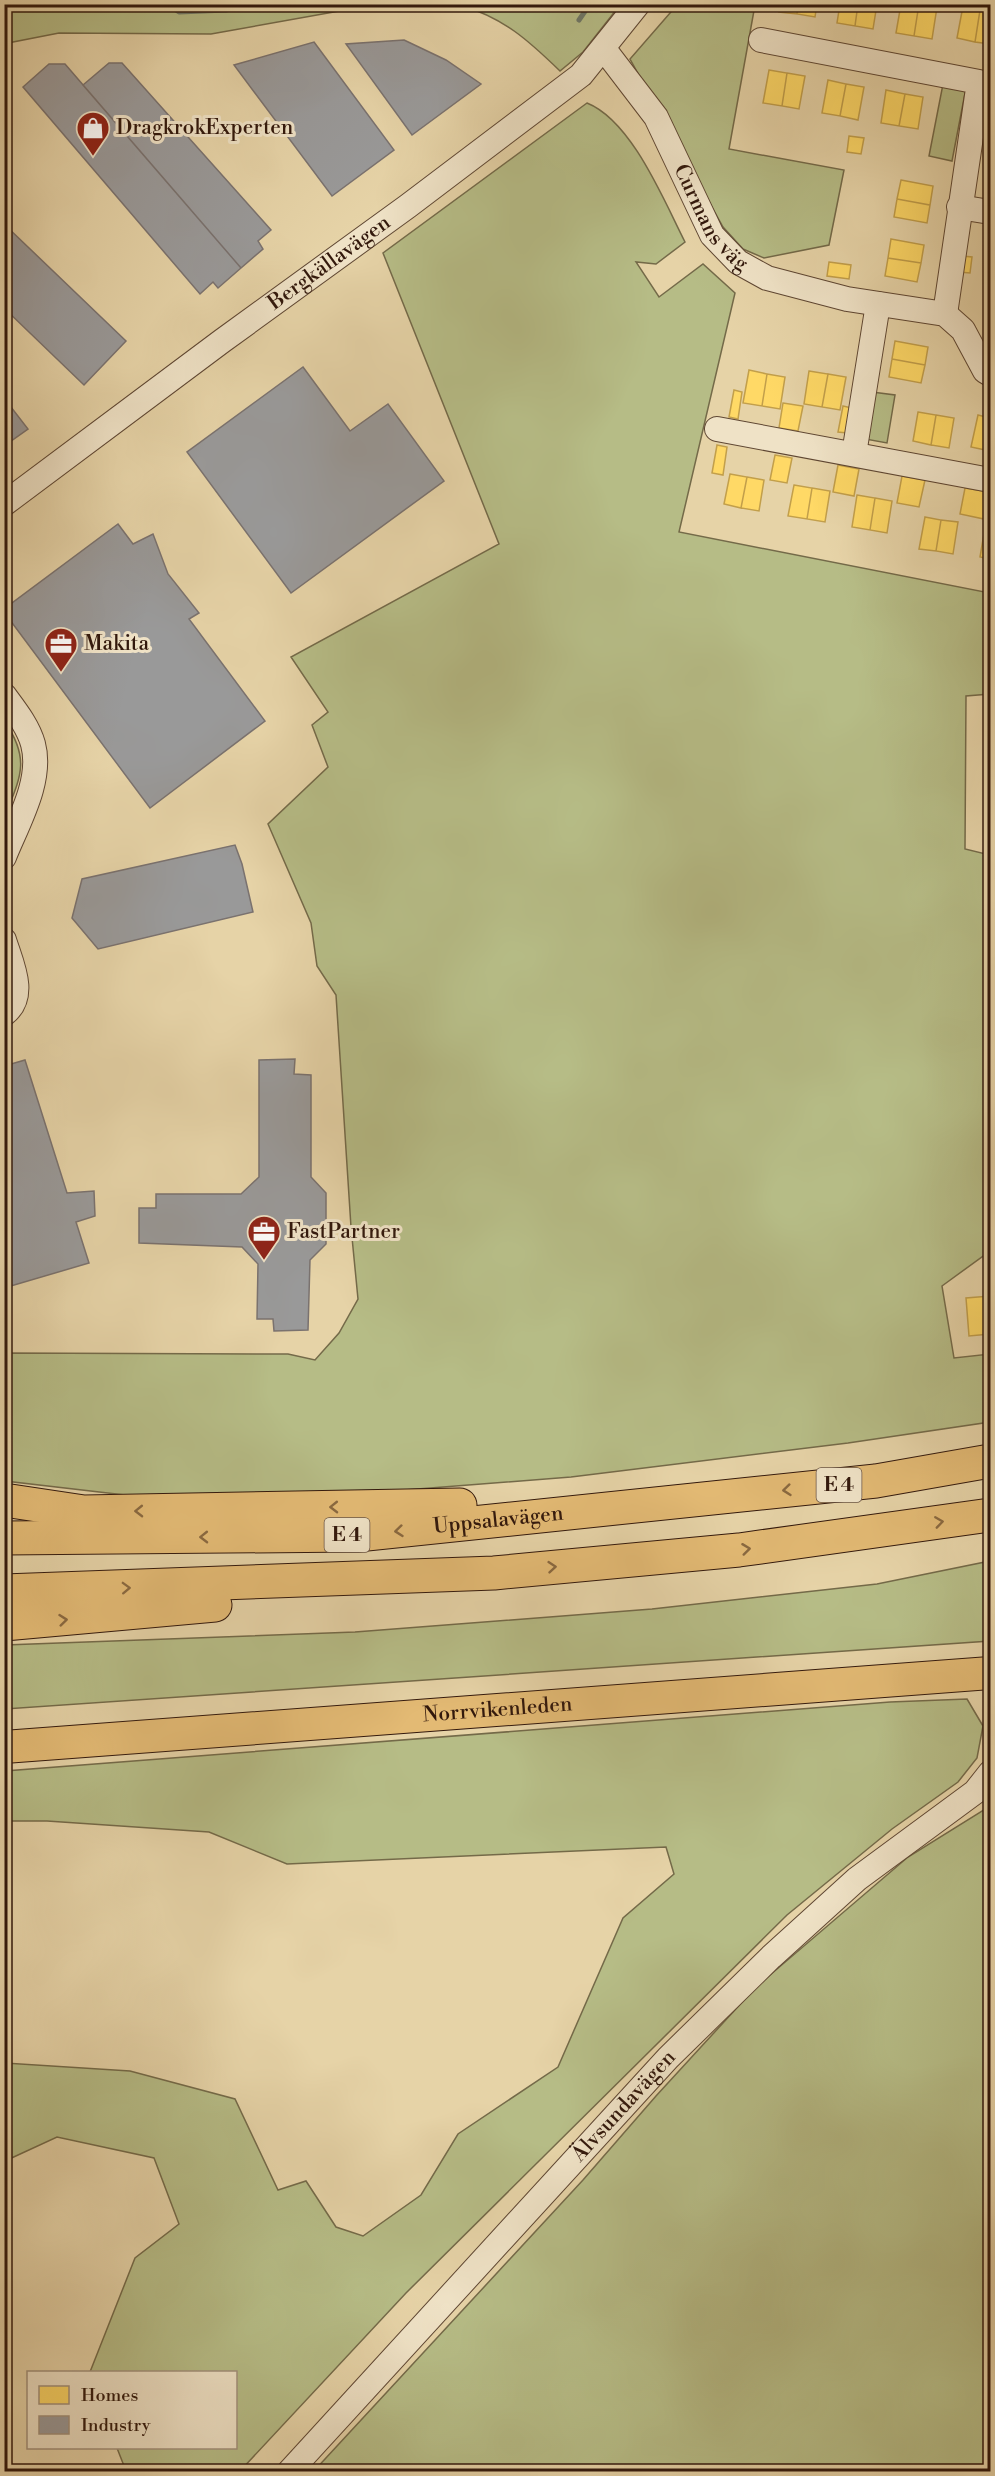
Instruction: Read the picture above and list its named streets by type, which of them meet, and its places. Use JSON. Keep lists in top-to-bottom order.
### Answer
{
  "streets": {
    "highway": ["E 4", "Uppsalavägen"],
    "main road": ["Norrvikenleden"],
    "street": ["Curmans väg", "Bergkällavägen", "Älvsundavägen"]
  },
  "crossings": [
    ["Curmans väg", "Bergkällavägen"]
  ],
  "places": {
    "shop": ["DragkrokExperten"],
    "office": ["Makita", "FastPartner"]
  },
  "legend": ["Homes", "Industry"]
}
